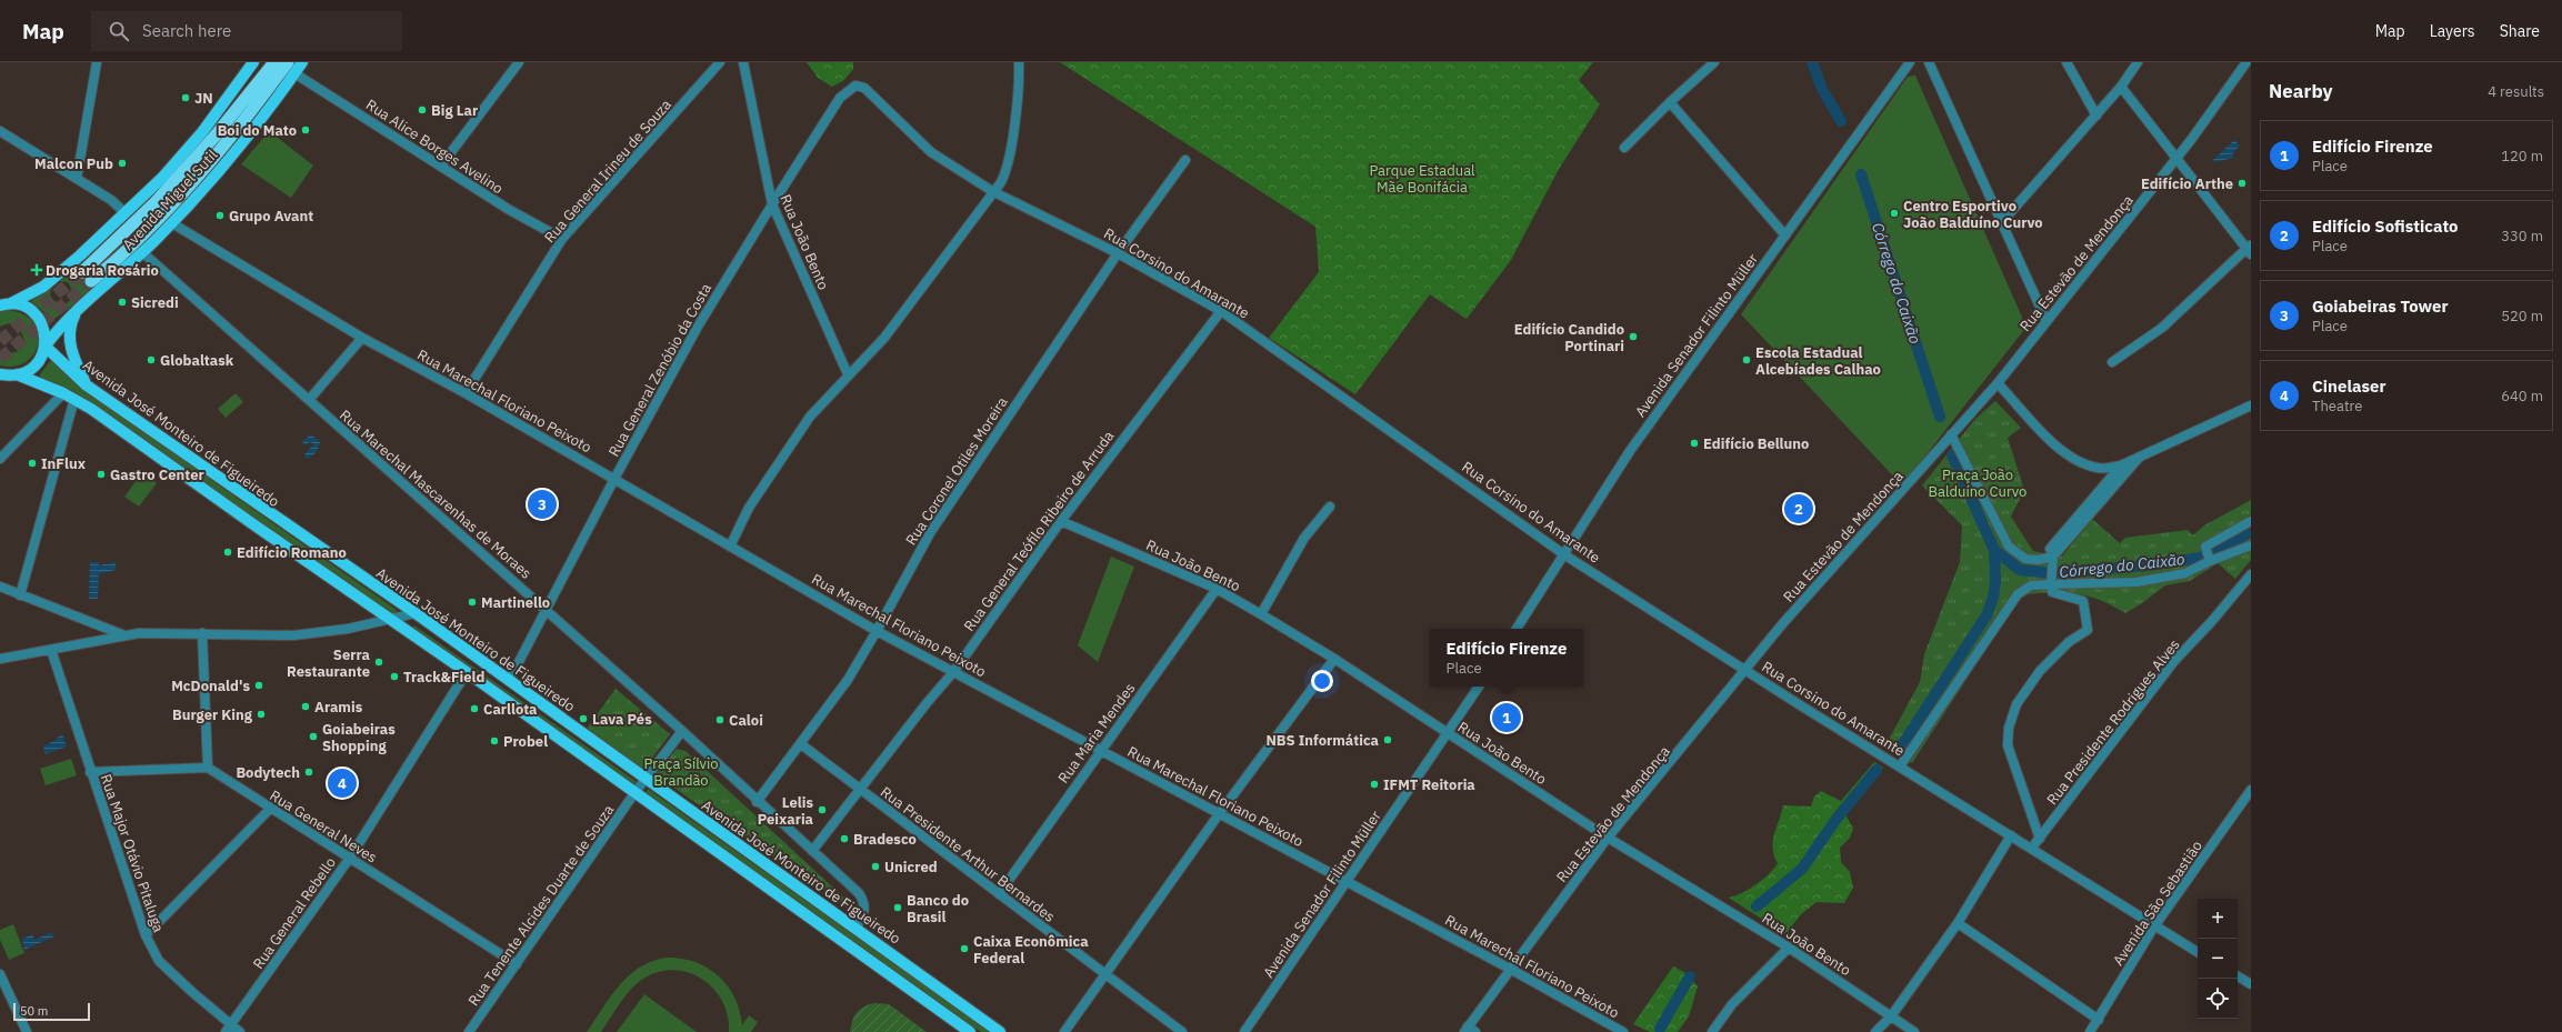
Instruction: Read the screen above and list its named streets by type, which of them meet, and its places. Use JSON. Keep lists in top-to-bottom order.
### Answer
{
  "streets": {
    "main road": ["Avenida Miguel Sutil", "Avenida José Monteiro de Figueiredo"],
    "street": [
      "Rua Alice Borges Avelino",
      "Rua General Irineu de Souza",
      "Rua João Bento",
      "Rua Estevão de Mendonça",
      "Rua Corsino do Amarante",
      "Avenida Senador Filinto Müller",
      "Rua General Zenóbio da Costa",
      "Rua Marechal Floriano Peixoto",
      "Rua Coronel Otiles Moreira",
      "Rua Marechal Mascarenhas de Moraes",
      "Rua General Teófilo Ribeiro de Arruda",
      "Rua Presidente Rodrigues Alves",
      "Rua Maria Mendes",
      "Rua General Neves",
      "Rua Major Otávio Pitaluga",
      "Rua Presidente Arthur Bernardes",
      "Avenida São Sebastião",
      "Rua Tenente Alcides Duarte de Souza",
      "Rua General Rebello"
    ]
  },
  "crossings": [
    ["Rua Alice Borges Avelino", "Rua General Irineu de Souza"],
    ["Rua Alice Borges Avelino", "Avenida Miguel Sutil"],
    ["Rua General Irineu de Souza", "Rua Marechal Floriano Peixoto"],
    ["Avenida Miguel Sutil", "Rua Marechal Floriano Peixoto"],
    ["Avenida Miguel Sutil", "Avenida José Monteiro de Figueiredo"],
    ["Avenida Miguel Sutil", "Rua Marechal Mascarenhas de Moraes"],
    ["Rua João Bento", "Rua Estevão de Mendonça"],
    ["Rua João Bento", "Avenida Senador Filinto Müller"],
    ["Rua João Bento", "Rua General Zenóbio da Costa"],
    ["Rua João Bento", "Rua General Teófilo Ribeiro de Arruda"],
    ["Rua João Bento", "Rua Maria Mendes"],
    ["Rua Estevão de Mendonça", "Rua Corsino do Amarante"],
    ["Rua Estevão de Mendonça", "Rua Marechal Floriano Peixoto"],
    ["Rua Corsino do Amarante", "Avenida Senador Filinto Müller"],
    ["Rua Corsino do Amarante", "Rua General Zenóbio da Costa"],
    ["Rua Corsino do Amarante", "Rua Coronel Otiles Moreira"],
    ["Rua Corsino do Amarante", "Rua General Teófilo Ribeiro de Arruda"],
    ["Rua Corsino do Amarante", "Rua Presidente Rodrigues Alves"],
    ["Rua Corsino do Amarante", "Avenida São Sebastião"],
    ["Avenida Senador Filinto Müller", "Rua Marechal Floriano Peixoto"],
    ["Rua General Zenóbio da Costa", "Rua Marechal Floriano Peixoto"],
    ["Rua General Zenóbio da Costa", "Avenida José Monteiro de Figueiredo"],
    ["Rua General Zenóbio da Costa", "Rua Marechal Mascarenhas de Moraes"],
    ["Rua Marechal Floriano Peixoto", "Rua Coronel Otiles Moreira"],
    ["Rua Marechal Floriano Peixoto", "Rua General Teófilo Ribeiro de Arruda"],
    ["Rua Marechal Floriano Peixoto", "Rua Maria Mendes"],
    ["Avenida José Monteiro de Figueiredo", "Rua Marechal Mascarenhas de Moraes"],
    ["Avenida José Monteiro de Figueiredo", "Rua Tenente Alcides Duarte de Souza"],
    ["Rua Coronel Otiles Moreira", "Rua Marechal Mascarenhas de Moraes"],
    ["Rua Coronel Otiles Moreira", "Rua Presidente Arthur Bernardes"],
    ["Rua Marechal Mascarenhas de Moraes", "Rua General Teófilo Ribeiro de Arruda"],
    ["Rua Marechal Mascarenhas de Moraes", "Rua Tenente Alcides Duarte de Souza"],
    ["Rua General Teófilo Ribeiro de Arruda", "Rua Presidente Arthur Bernardes"],
    ["Rua Maria Mendes", "Rua Presidente Arthur Bernardes"],
    ["Rua General Neves", "Rua Tenente Alcides Duarte de Souza"],
    ["Rua General Neves", "Rua General Rebello"],
    ["Rua Major Otávio Pitaluga", "Rua General Rebello"]
  ],
  "water": ["Córrego do Caixão"],
  "parks": ["Parque Estadual Mãe Bonifácia", "Praça João Balduíno Curvo", "Praça Sílvio Brandão"],
  "places": {
    "other": [
      "JN",
      "Big Lar",
      "Boi do Mato",
      "Malcon Pub",
      "Edifício Arthe",
      "Centro Esportivo João Balduíno Curvo",
      "Grupo Avant",
      "Sicredi",
      "Edifício Candido Portinari",
      "Globaltask",
      "Escola Estadual Alcebíades Calhao",
      "Edifício Belluno",
      "InFlux",
      "Gastro Center",
      "Edifício Romano",
      "Martinello",
      "Serra Restaurante",
      "Track&Field",
      "McDonald's",
      "Aramis",
      "Carllota",
      "Burger King",
      "Lava Pés",
      "Caloi",
      "Goiabeiras Shopping",
      "NBS Informática",
      "Probel",
      "Bodytech",
      "IFMT Reitoria",
      "Lelis Peixaria",
      "Bradesco",
      "Unicred",
      "Banco do Brasil",
      "Caixa Econômica Federal"
    ],
    "health": ["Drogaria Rosário"]
  },
  "scale_bar": "50 m",
  "page": {
    "header": "Map",
    "search": "Search here",
    "nav": ["Map", "Layers", "Share"],
    "heading": ["Nearby", "4 results"],
    "list": [
      {
        "mark": "1",
        "name": "Edifício Firenze",
        "note": "Place",
        "value": "120 m"
      },
      {
        "mark": "2",
        "name": "Edifício Sofisticato",
        "note": "Place",
        "value": "330 m"
      },
      {
        "mark": "3",
        "name": "Goiabeiras Tower",
        "note": "Place",
        "value": "520 m"
      },
      {
        "mark": "4",
        "name": "Cinelaser",
        "note": "Theatre",
        "value": "640 m"
      }
    ],
    "pins": [
      "3",
      "2",
      "1",
      "4"
    ],
    "popup": ["Edifício Firenze", "Place"],
    "map_buttons": ["+", "−"],
    "scale": "50 m"
  }
}
